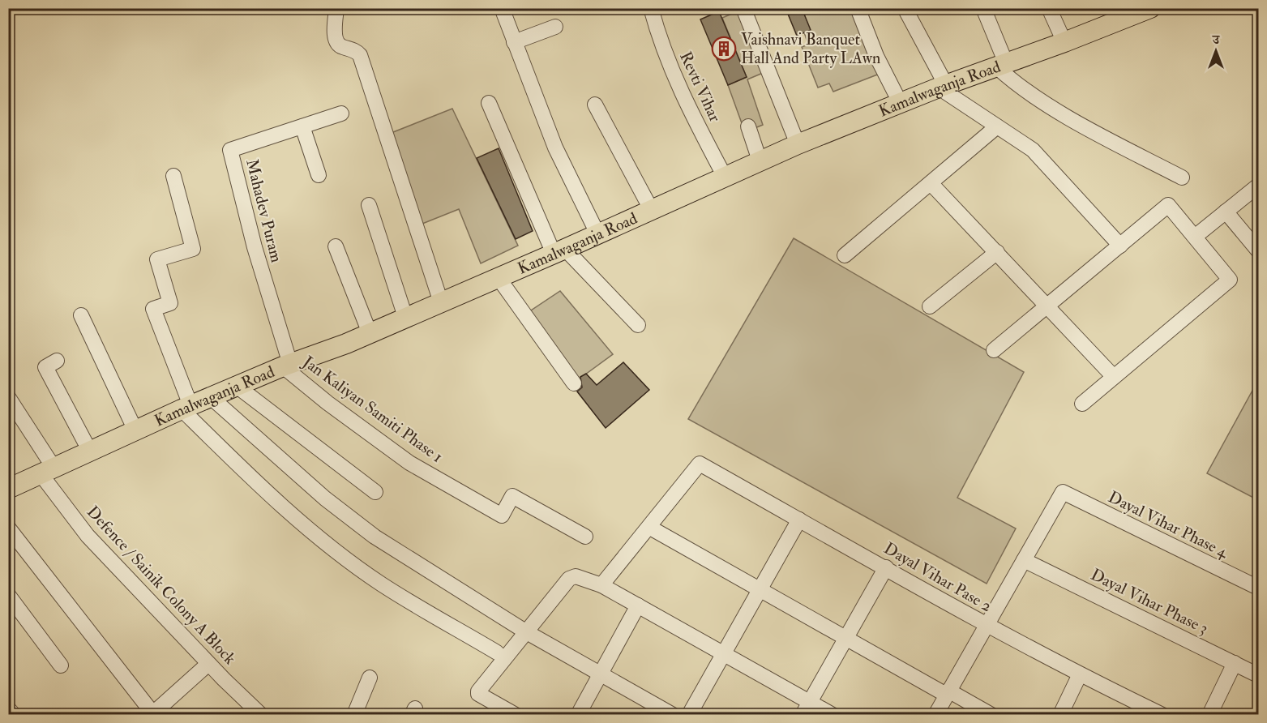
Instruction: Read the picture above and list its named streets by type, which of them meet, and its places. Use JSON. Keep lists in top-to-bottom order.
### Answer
{
  "streets": {
    "main road": ["Kamalwaganja Road"],
    "street": [
      "Revti Vihar",
      "Mahadev Puram",
      "Jan Kaliyan Samiti Phase 1",
      "Dayal Vihar Phase 4",
      "Dayal Vihar Pase 2",
      "Defence / Sainik Colony A Block",
      "Dayal Vihar Phase 3"
    ]
  },
  "crossings": [
    ["Revti Vihar", "Kamalwaganja Road"],
    ["Kamalwaganja Road", "Mahadev Puram"],
    ["Kamalwaganja Road", "Jan Kaliyan Samiti Phase 1"],
    ["Kamalwaganja Road", "Defence / Sainik Colony A Block"],
    ["Mahadev Puram", "Jan Kaliyan Samiti Phase 1"],
    ["Dayal Vihar Phase 4", "Dayal Vihar Phase 3"]
  ],
  "places": {
    "building": ["Vaishnavi Banquet Hall And Party LAwn"]
  },
  "north": "top"
}
